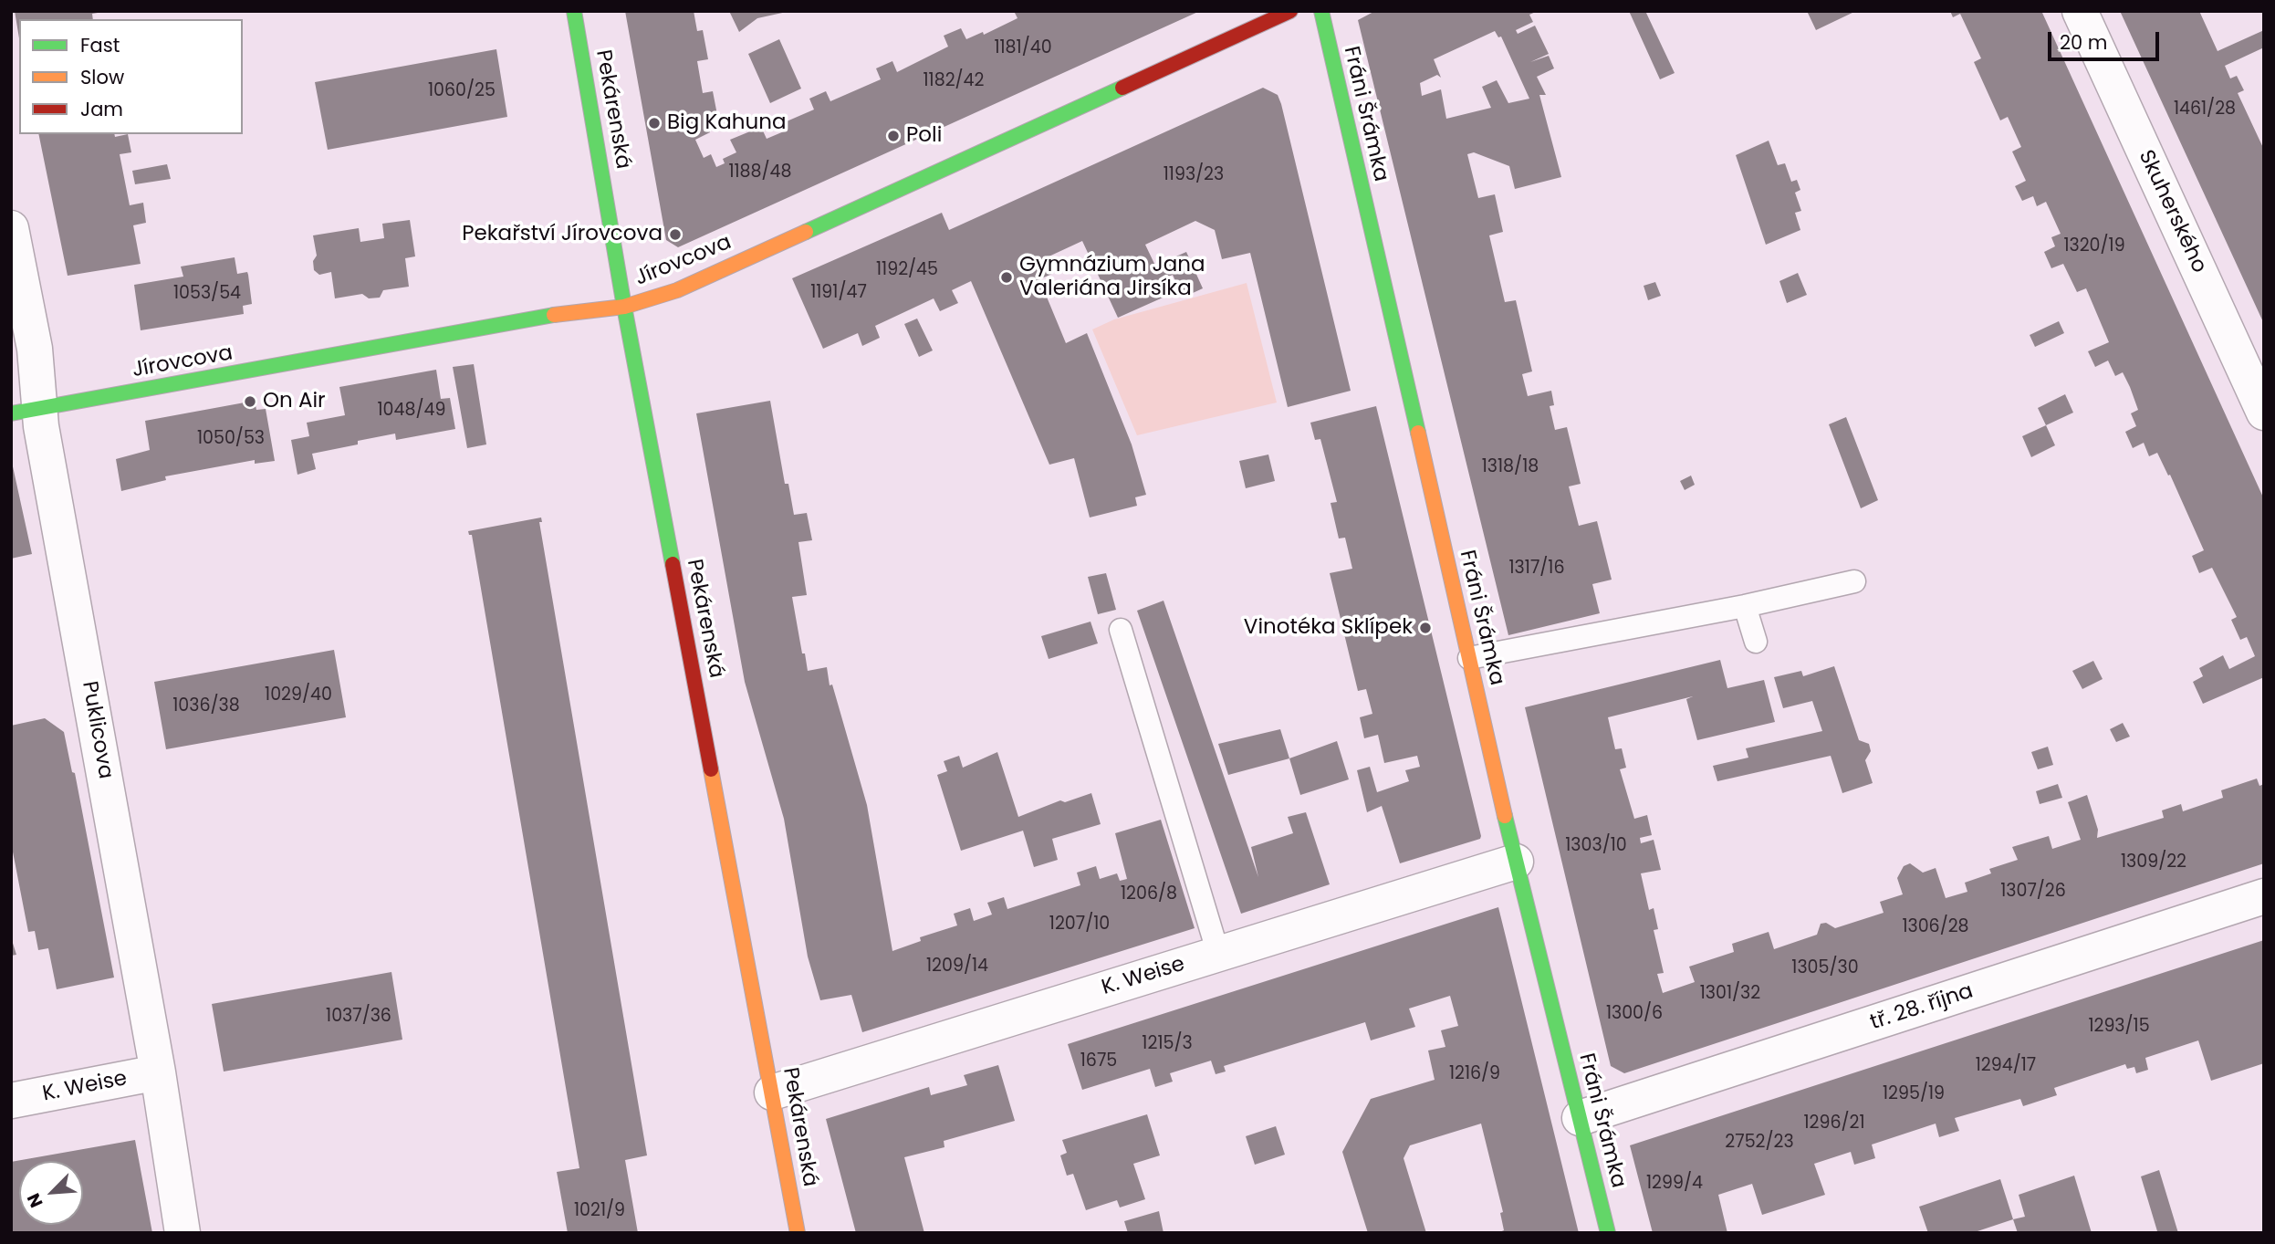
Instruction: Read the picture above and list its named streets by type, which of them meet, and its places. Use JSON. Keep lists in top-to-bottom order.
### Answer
{
  "streets": {
    "street": [
      "Pekárenská",
      "Fráni Šrámka",
      "Skuherského",
      "Jírovcova",
      "Puklicova",
      "K. Weise",
      "tř. 28. října"
    ]
  },
  "crossings": [
    ["Pekárenská", "Jírovcova"],
    ["Pekárenská", "K. Weise"],
    ["Fráni Šrámka", "K. Weise"],
    ["Fráni Šrámka", "tř. 28. října"],
    ["Jírovcova", "Puklicova"],
    ["Puklicova", "K. Weise"]
  ],
  "places": [
    "Big Kahuna",
    "Poli",
    "Pekařství Jírovcova",
    "Gymnázium Jana Valeriána Jirsíka",
    "On Air",
    "Vinotéka Sklípek"
  ],
  "house_numbers": [
    "1181/40",
    "1182/42",
    "1060/25",
    "1461/28",
    "1188/48",
    "1193/23",
    "1320/19",
    "1192/45",
    "1191/47",
    "1053/54",
    "1048/49",
    "1050/53",
    "1318/18",
    "1317/16",
    "1029/40",
    "1036/38",
    "1303/10",
    "1309/22",
    "1307/26",
    "1206/8",
    "1207/10",
    "1306/28",
    "1209/14",
    "1305/30",
    "1301/32",
    "1300/6",
    "1037/36",
    "1293/15",
    "1215/3",
    "1675",
    "1294/17",
    "1216/9",
    "1295/19",
    "1296/21",
    "2752/23",
    "1299/4",
    "1021/9"
  ],
  "legend": ["Fast", "Slow", "Jam"],
  "scale_bar": "20 m",
  "north": "bottom left"
}
